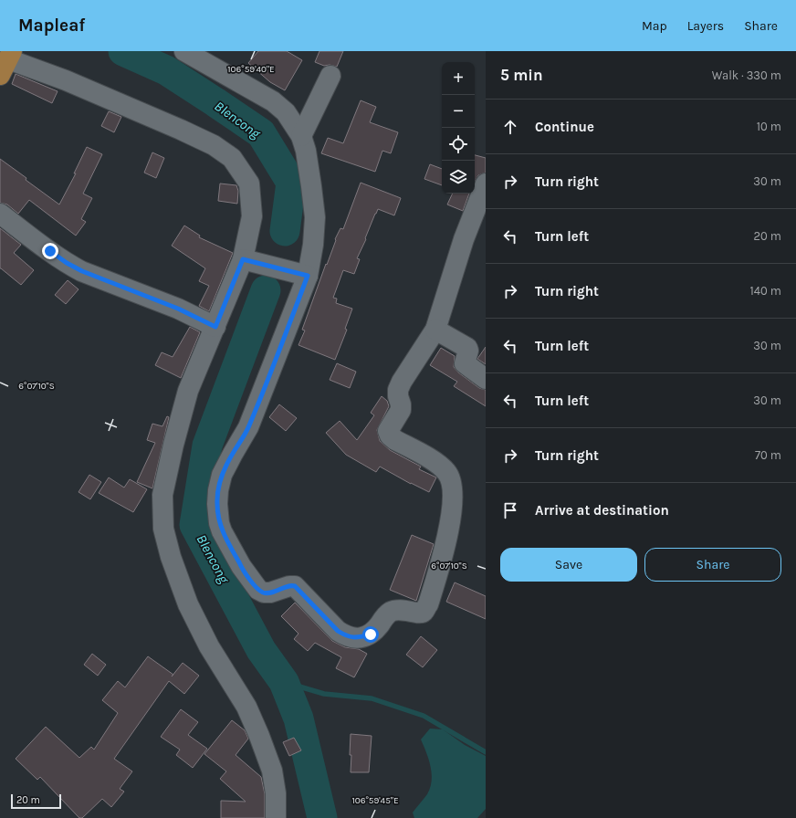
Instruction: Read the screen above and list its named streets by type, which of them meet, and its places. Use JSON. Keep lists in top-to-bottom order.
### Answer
{
  "water": ["Blencong"],
  "scale_bar": "20 m",
  "page": {
    "header": "Mapleaf",
    "nav": ["Map", "Layers", "Share"],
    "heading": ["5 min", "Walk · 330 m"],
    "map_buttons": ["+", "−"],
    "list": [
      ["Continue", "10 m"],
      ["Turn right", "30 m"],
      ["Turn left", "20 m"],
      ["Turn right", "140 m"],
      ["Turn left", "30 m"],
      ["Turn left", "30 m"],
      ["Turn right", "70 m"],
      "Arrive at destination"
    ],
    "buttons": ["Save", "Share"],
    "scale": "20 m"
  },
  "coordinates": ["106°59'40\"E", "6°07'10\"S", "106°59'45\"E"]
}
